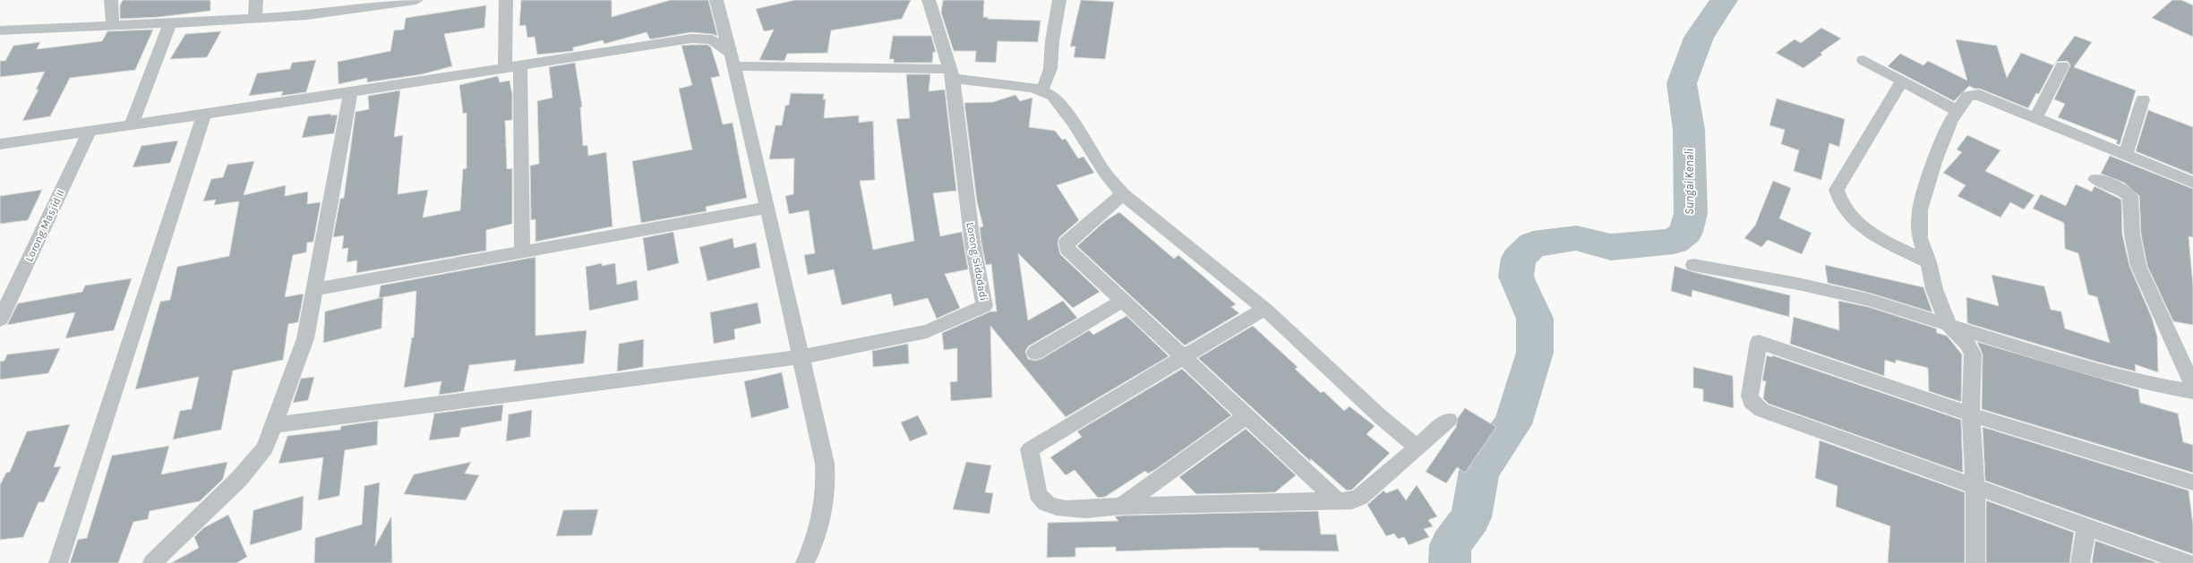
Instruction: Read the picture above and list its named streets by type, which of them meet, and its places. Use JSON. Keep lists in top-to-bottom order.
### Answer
{
  "streets": {
    "street": ["Lorong Masjid II", "Lorong Sidodadi"]
  },
  "water": ["Sungai Kenali"]
}
